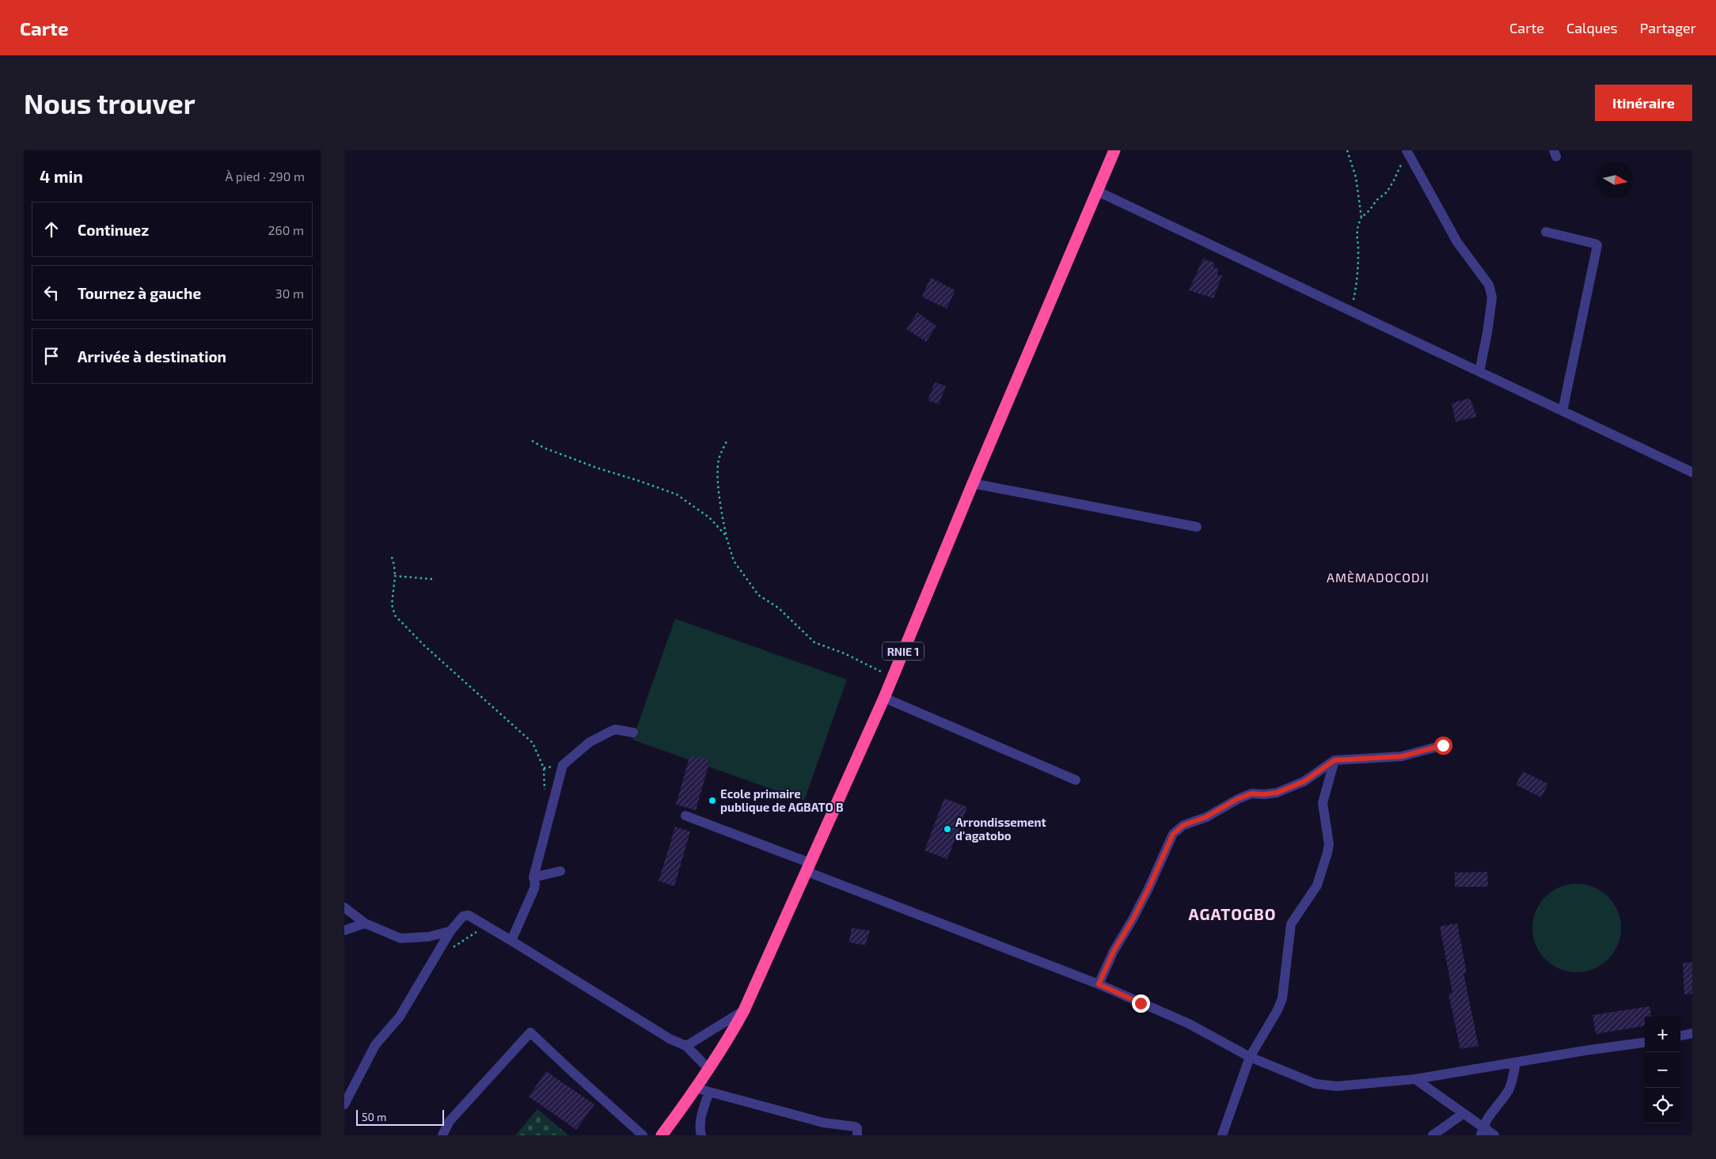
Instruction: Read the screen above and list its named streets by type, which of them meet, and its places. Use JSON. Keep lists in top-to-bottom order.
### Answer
{
  "streets": {
    "highway": ["RNIE 1"]
  },
  "districts": ["AMÈMADOCODJI", "AGATOGBO"],
  "places": ["Ecole primaire publique de AGBATO B", "Arrondissement d'agatobo"],
  "scale_bar": "50 m",
  "north": "right",
  "page": {
    "header": "Carte",
    "nav": ["Carte", "Calques", "Partager"],
    "buttons": "Itinéraire",
    "title": "Nous trouver",
    "heading": ["4 min", "À pied · 290 m"],
    "list": [
      ["Continuez", "260 m"],
      ["Tournez à gauche", "30 m"],
      "Arrivée à destination"
    ],
    "map_buttons": ["+", "−"],
    "scale": "50 m"
  }
}
